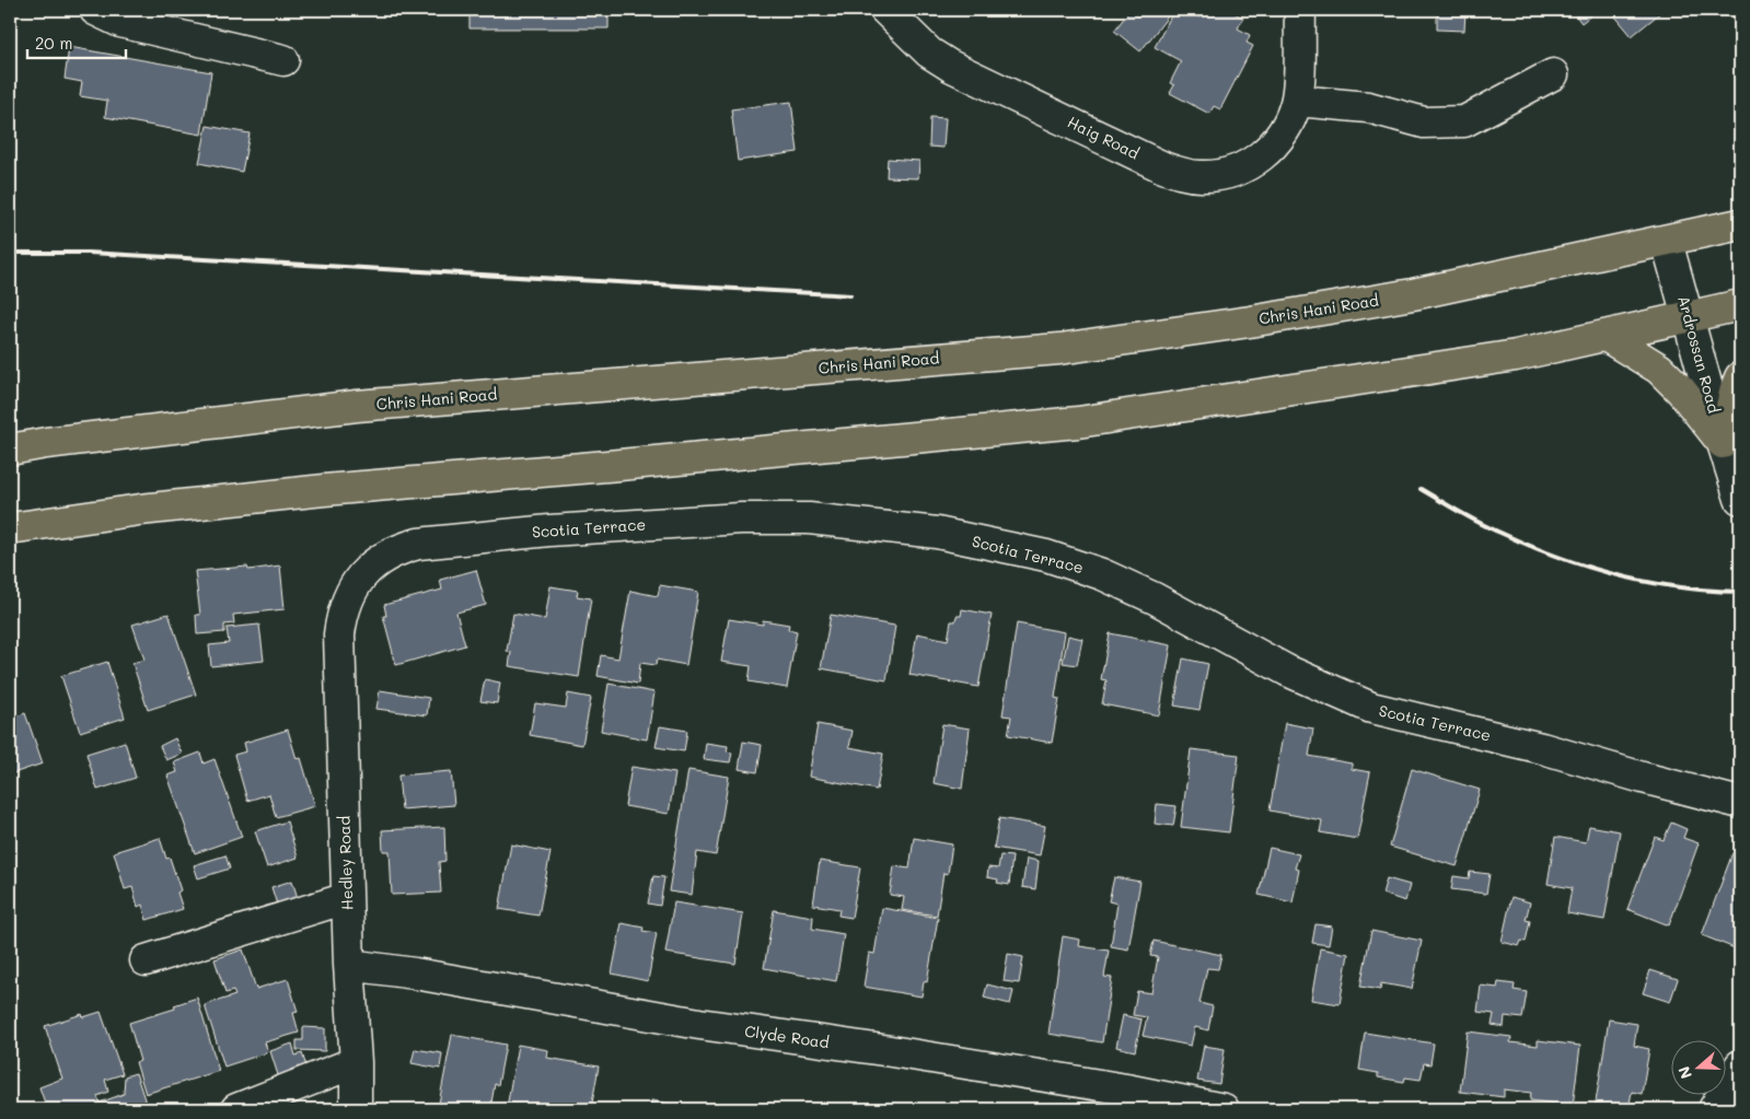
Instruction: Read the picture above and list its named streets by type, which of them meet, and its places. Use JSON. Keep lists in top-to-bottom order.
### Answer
{
  "streets": {
    "main road": ["Chris Hani Road"],
    "street": [
      "Haig Road",
      "Ardrossan Road",
      "Scotia Terrace",
      "Hedley Road",
      "Clyde Road"
    ]
  },
  "crossings": [
    ["Chris Hani Road", "Ardrossan Road"],
    ["Scotia Terrace", "Hedley Road"],
    ["Hedley Road", "Clyde Road"]
  ],
  "scale_bar": "20 m",
  "north": "left"
}
